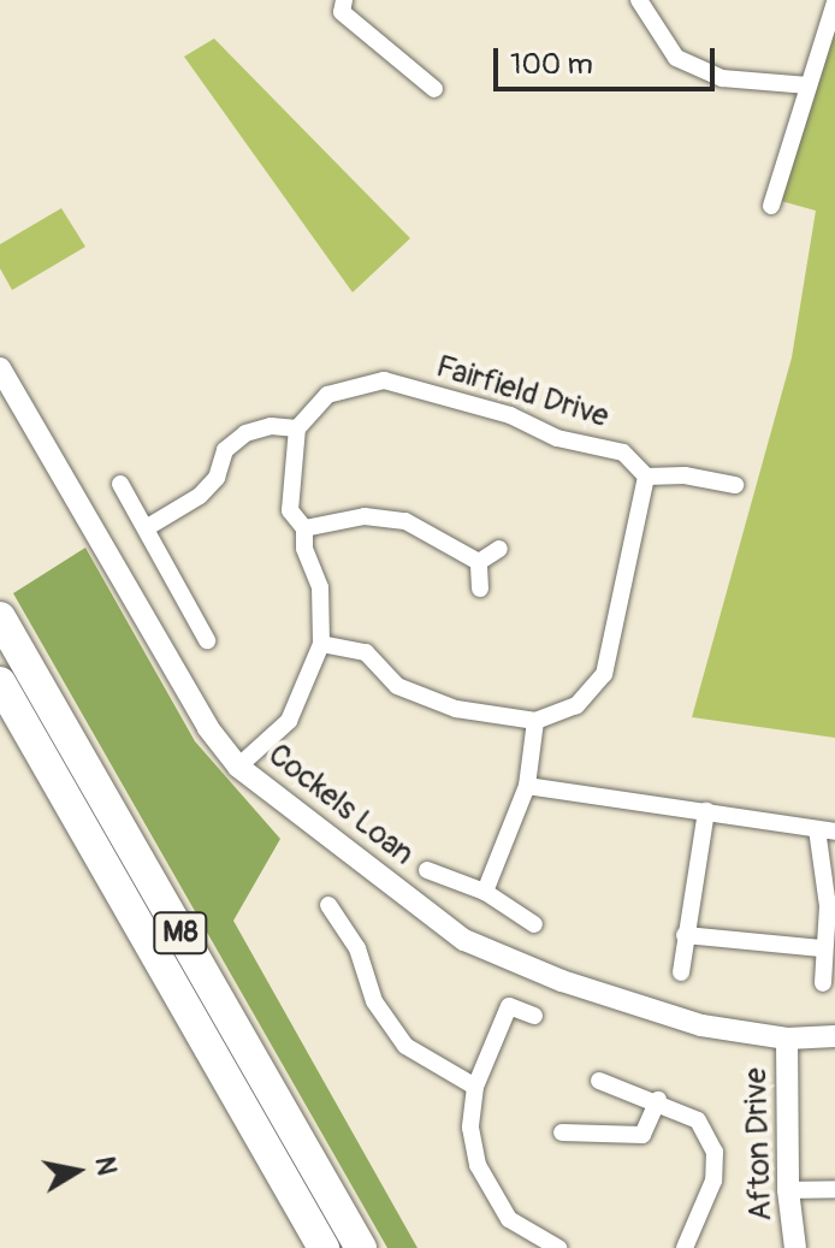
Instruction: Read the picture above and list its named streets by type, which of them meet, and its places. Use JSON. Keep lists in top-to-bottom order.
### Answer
{
  "streets": {
    "highway": ["M8"],
    "street": ["Fairfield Drive", "Cockels Loan", "Afton Drive"]
  },
  "crossings": [
    ["Cockels Loan", "Afton Drive"]
  ],
  "scale_bar": "100 m",
  "north": "right"
}
